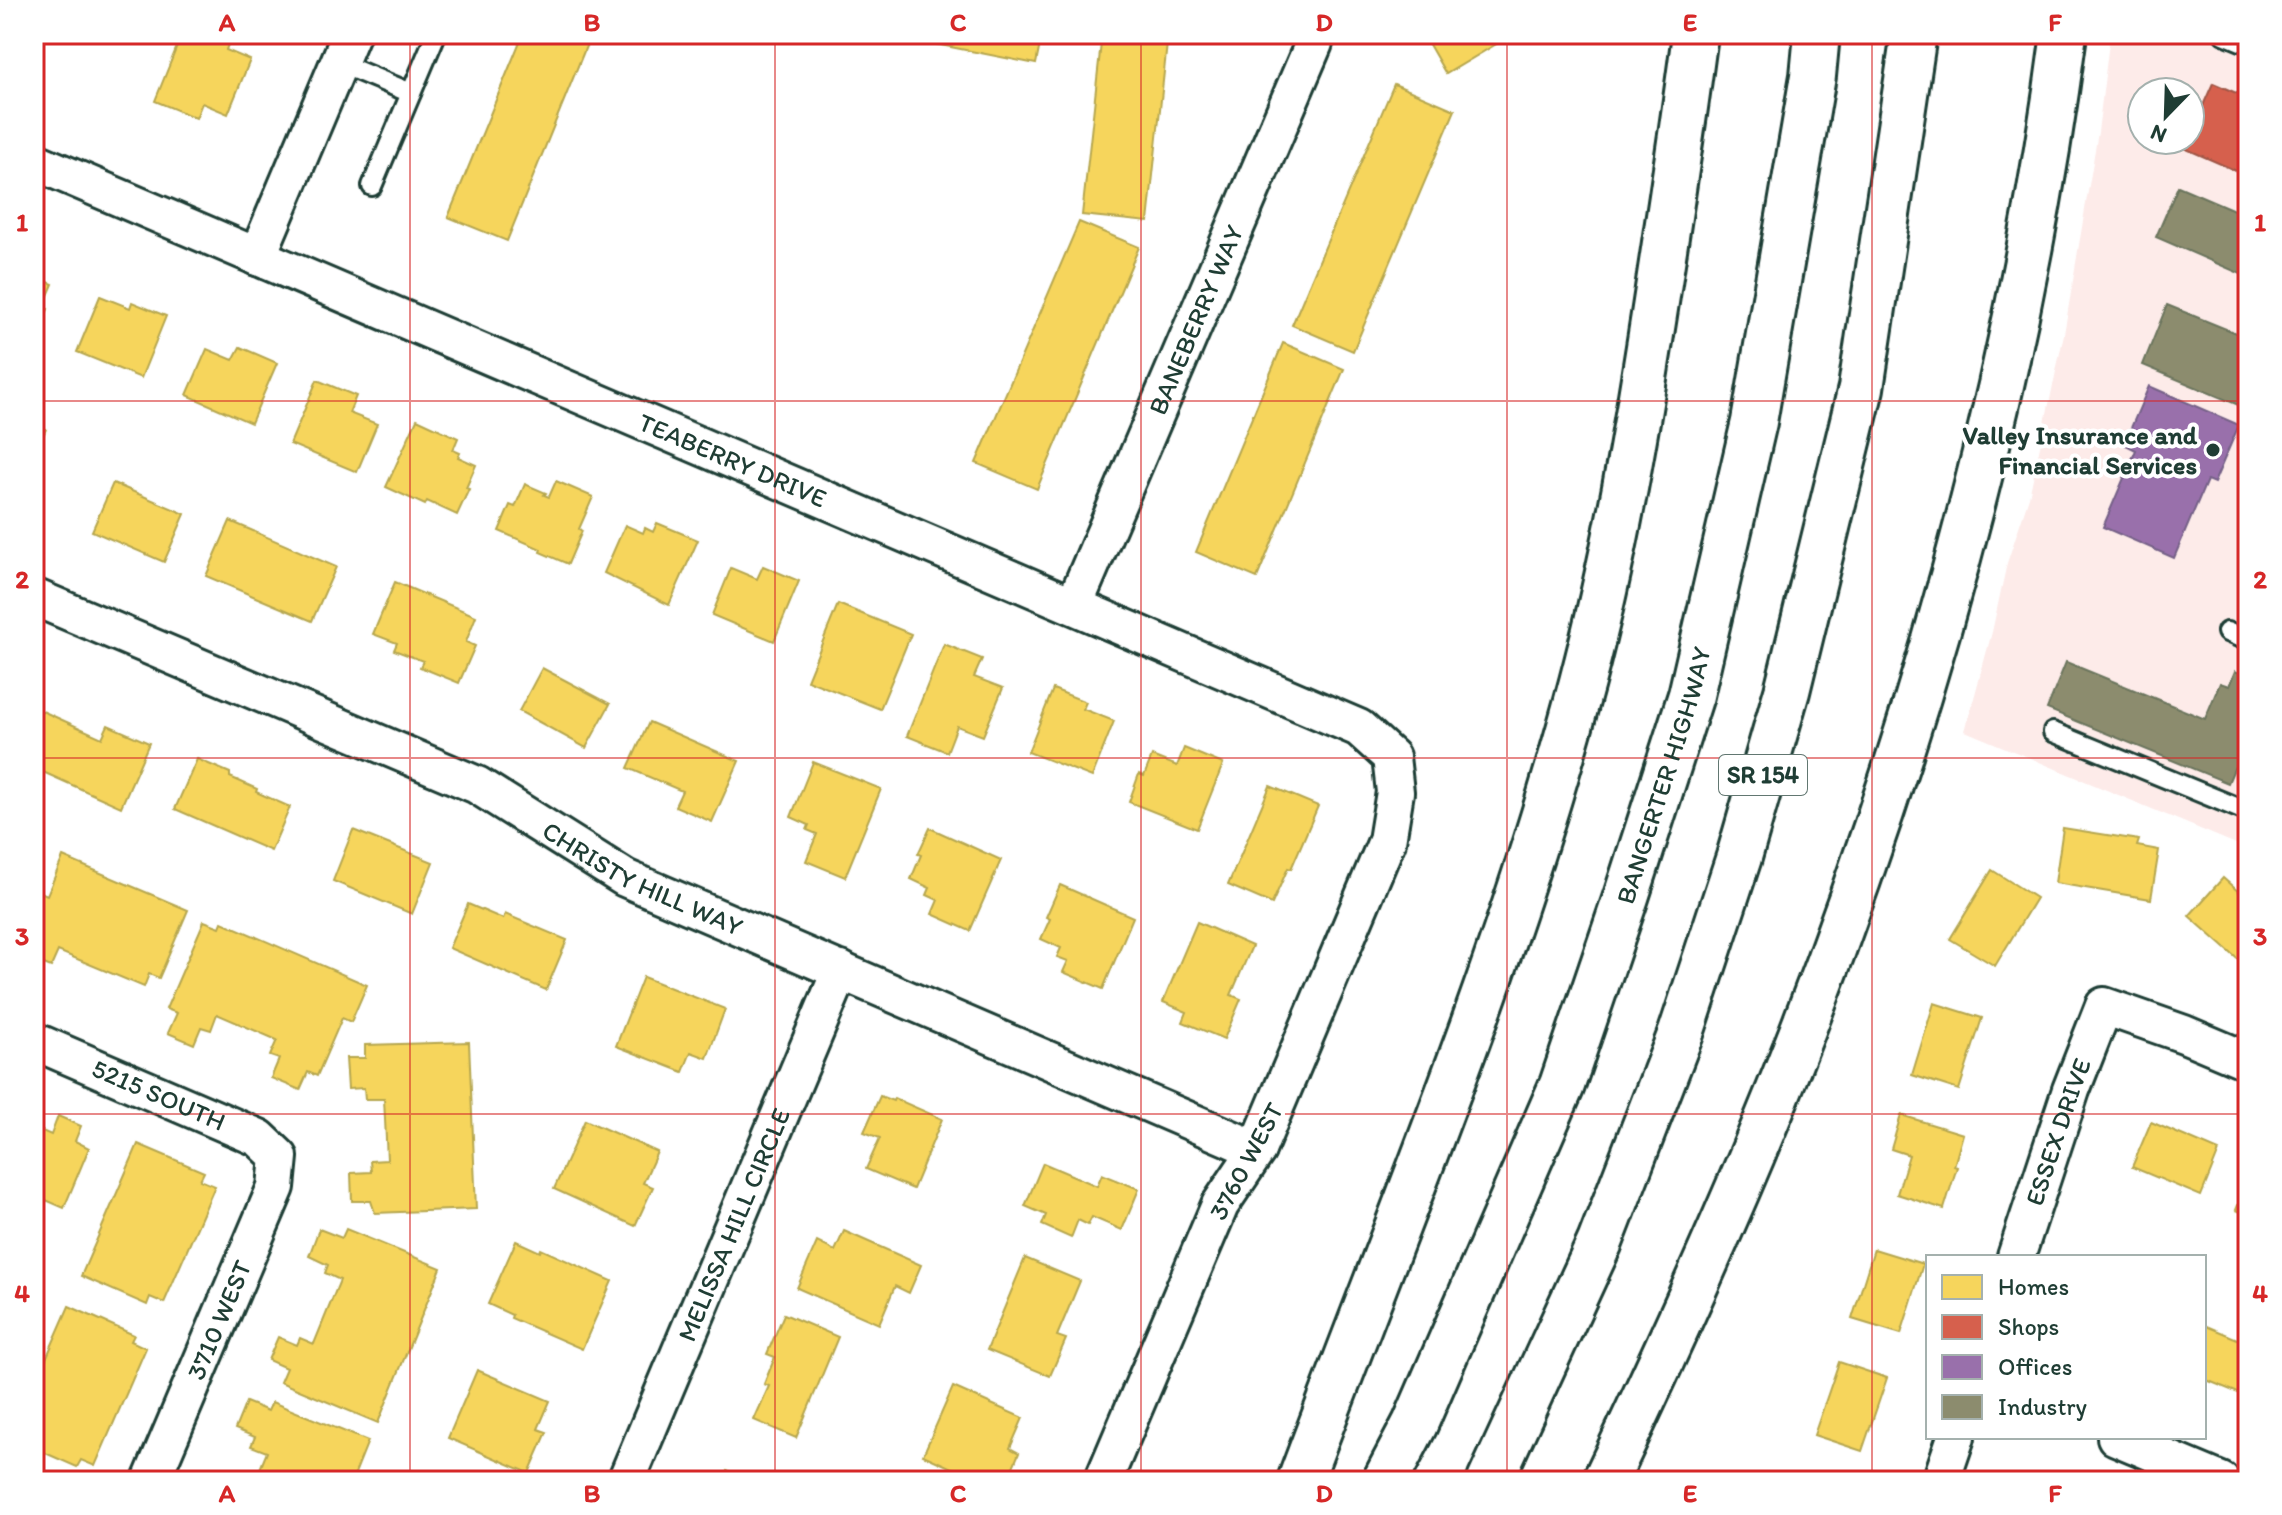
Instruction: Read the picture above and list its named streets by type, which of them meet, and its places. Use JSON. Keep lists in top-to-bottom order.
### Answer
{
  "streets": {
    "highway": ["SR 154", "BANGERTER HIGHWAY"],
    "street": [
      "BANEBERRY WAY",
      "TEABERRY DRIVE",
      "CHRISTY HILL WAY",
      "5215 SOUTH",
      "ESSEX DRIVE",
      "3760 WEST",
      "MELISSA HILL CIRCLE",
      "3710 WEST"
    ]
  },
  "crossings": [
    ["BANEBERRY WAY", "TEABERRY DRIVE"],
    ["TEABERRY DRIVE", "3760 WEST"],
    ["CHRISTY HILL WAY", "3760 WEST"],
    ["CHRISTY HILL WAY", "MELISSA HILL CIRCLE"],
    ["5215 SOUTH", "3710 WEST"]
  ],
  "places": ["Valley Insurance and Financial Services"],
  "legend": [
    "Homes",
    "Shops",
    "Offices",
    "Industry"
  ],
  "north": "bottom left",
  "grid": {
    "columns": [
      "A",
      "B",
      "C",
      "D",
      "E",
      "F"
    ],
    "rows": [
      "1",
      "2",
      "3",
      "4"
    ]
  }
}
